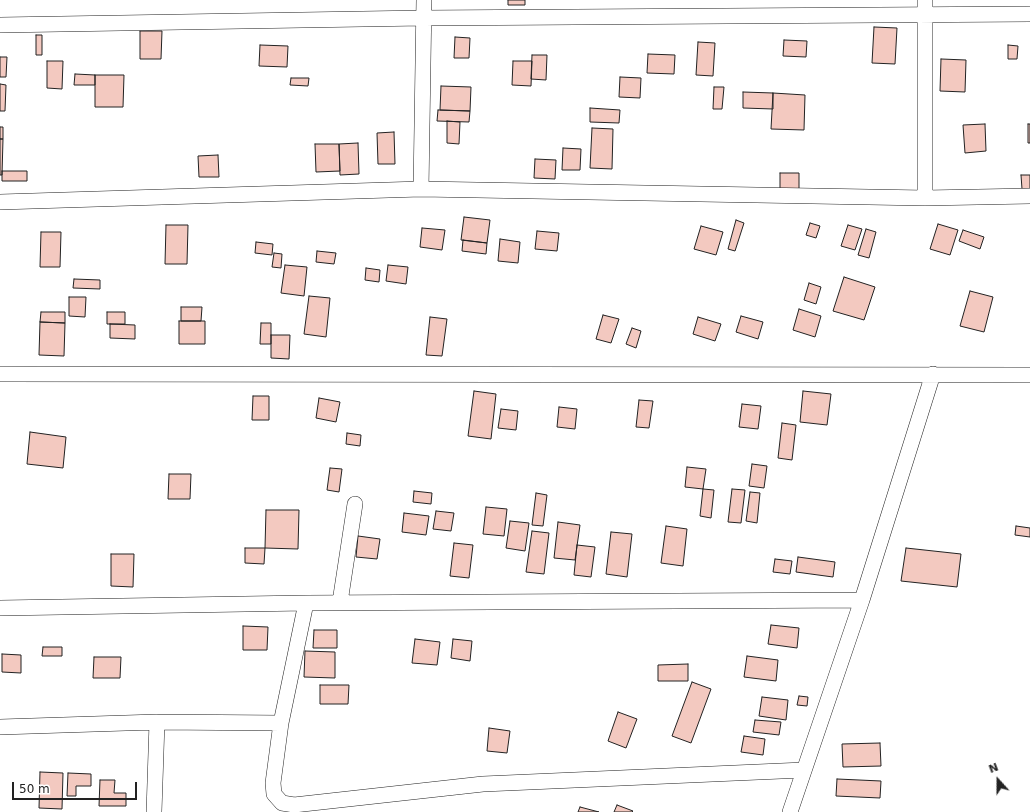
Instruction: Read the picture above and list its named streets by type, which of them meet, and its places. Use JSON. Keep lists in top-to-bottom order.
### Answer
{
  "scale_bar": "50 m",
  "north": "top"
}
